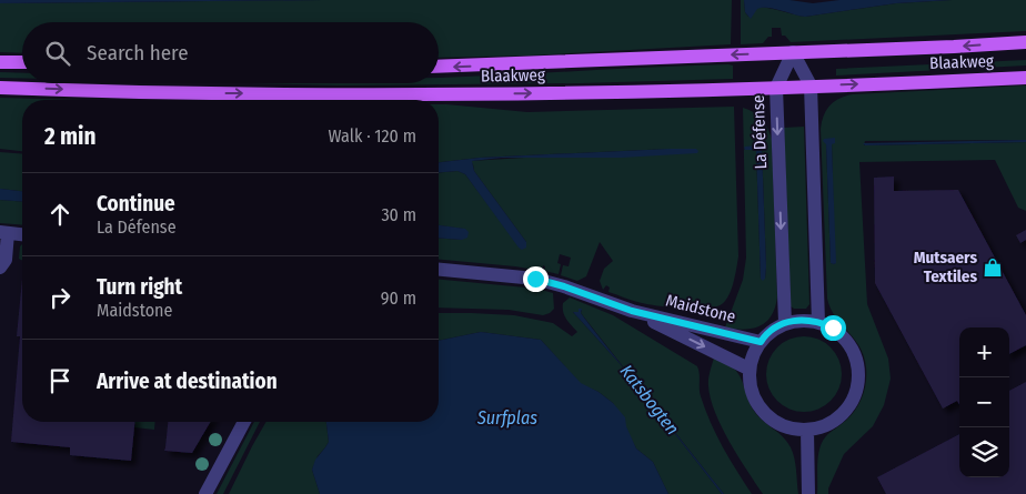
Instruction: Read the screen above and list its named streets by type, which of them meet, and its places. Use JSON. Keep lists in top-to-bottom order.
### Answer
{
  "streets": {
    "main road": ["Blaakweg"],
    "street": ["La Défense", "Maidstone"]
  },
  "crossings": [
    ["Blaakweg", "La Défense"],
    ["La Défense", "Maidstone"]
  ],
  "water": ["Katsbogten", "Surfplas"],
  "places": {
    "shop": ["Mutsaers Textiles"]
  },
  "page": {
    "search": "Search here",
    "heading": ["2 min", "Walk · 120 m"],
    "list": [
      ["Continue", "La Défense", "30 m"],
      ["Turn right", "Maidstone", "90 m"],
      "Arrive at destination"
    ],
    "map_buttons": ["+", "−"]
  }
}
